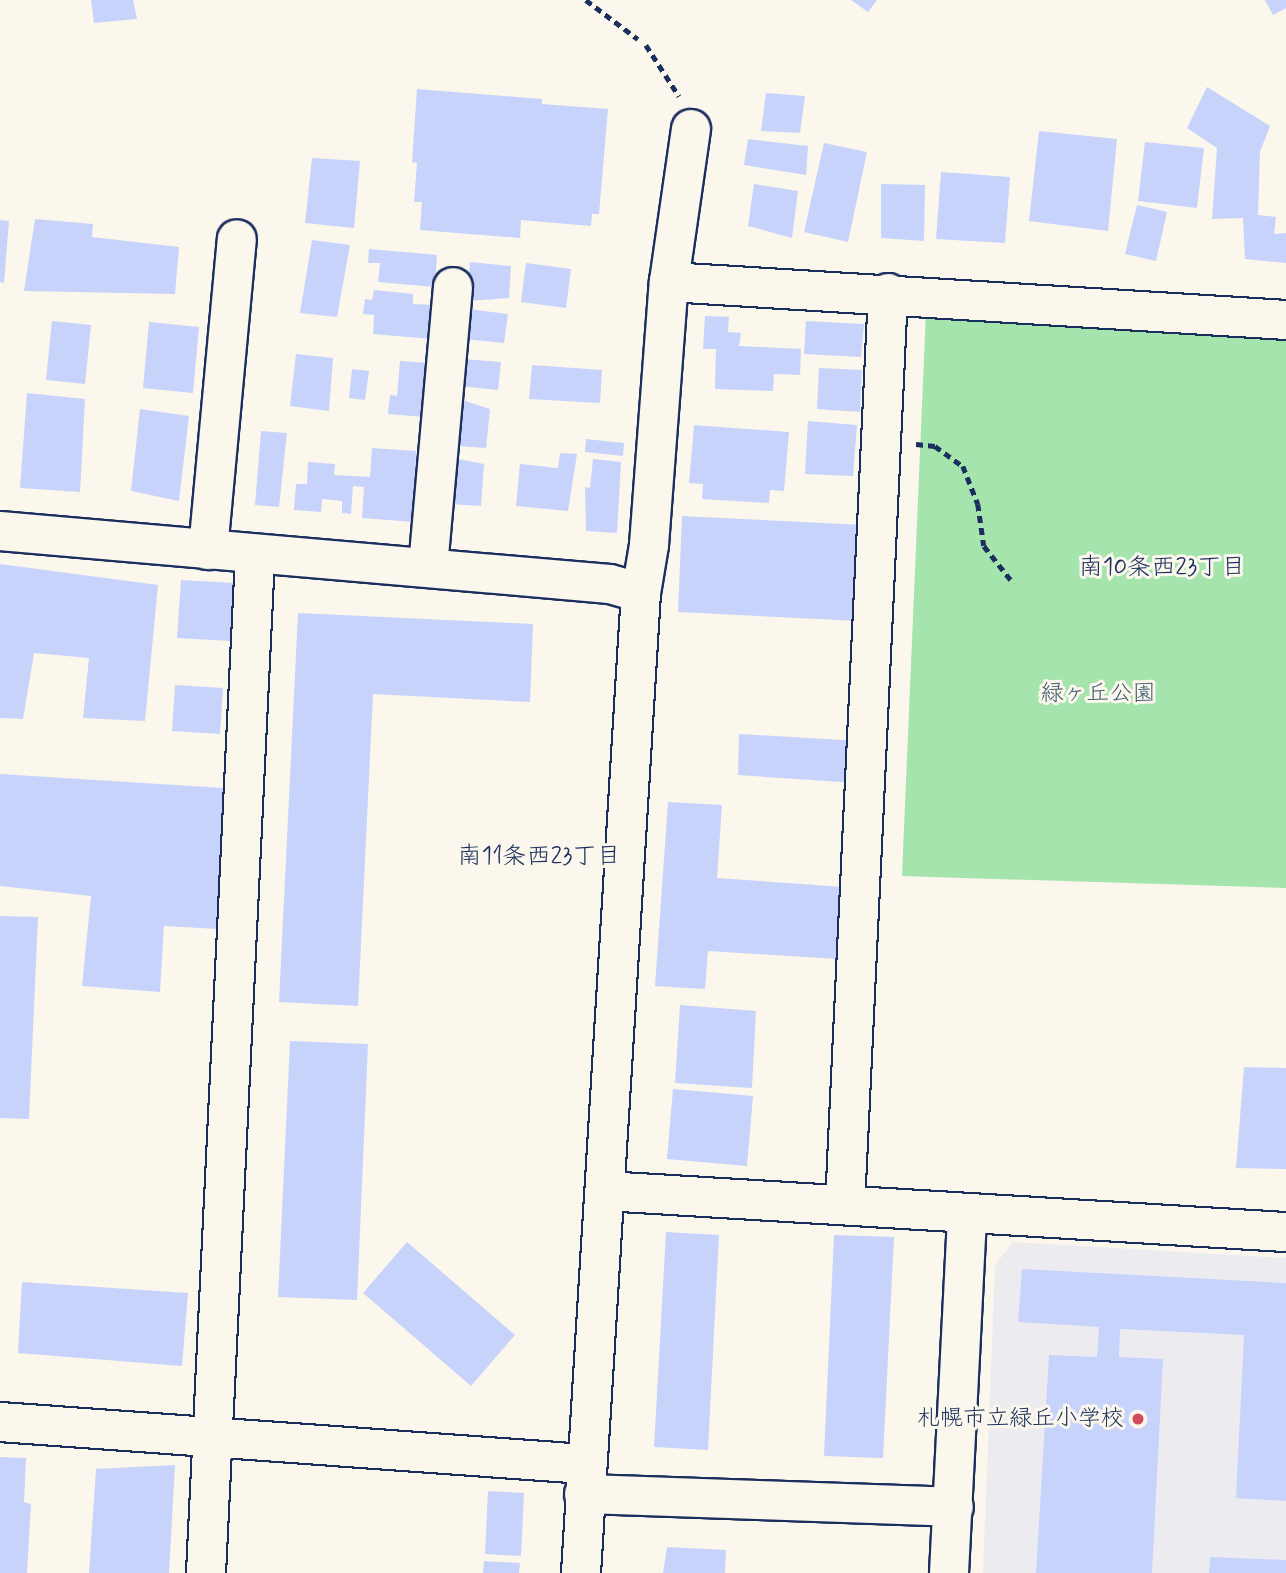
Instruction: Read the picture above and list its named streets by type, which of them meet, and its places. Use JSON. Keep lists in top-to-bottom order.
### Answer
{
  "districts": ["南10条西23丁目", "南11条西23丁目"],
  "parks": ["緑ヶ丘公園"],
  "places": ["札幌市立緑丘小学校"]
}
